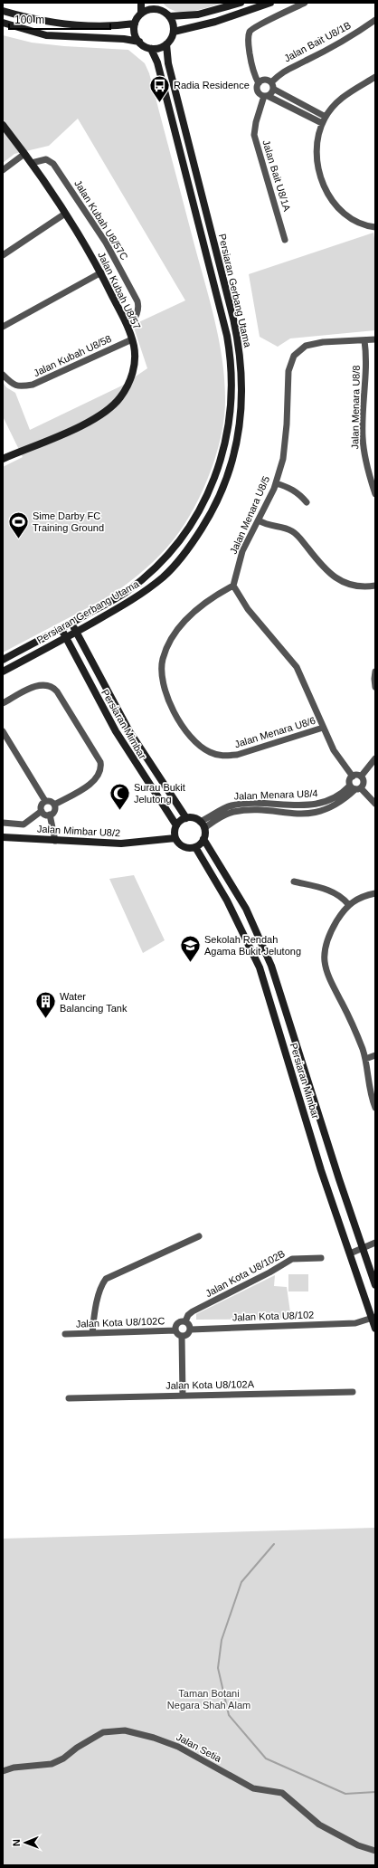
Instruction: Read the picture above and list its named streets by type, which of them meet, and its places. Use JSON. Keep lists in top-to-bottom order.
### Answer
{
  "streets": {
    "street": [
      "Jalan Bait U8/1B",
      "Jalan Bait U8/1A",
      "Jalan Kubah U8/57C",
      "Jalan Kubah U8/57",
      "Persiaran Gerbang Utama",
      "Jalan Kubah U8/58",
      "Jalan Menara U8/8",
      "Jalan Menara U8/5",
      "Persiaran Mimbar",
      "Jalan Menara U8/6",
      "Jalan Menara U8/4",
      "Jalan Mimbar U8/2",
      "Jalan Kota U8/102B",
      "Jalan Kota U8/102",
      "Jalan Kota U8/102C",
      "Jalan Kota U8/102A",
      "Jalan Setia"
    ]
  },
  "crossings": [
    ["Jalan Bait U8/1B", "Jalan Bait U8/1A"],
    ["Jalan Kubah U8/57C", "Jalan Kubah U8/57"],
    ["Jalan Kubah U8/57", "Jalan Kubah U8/58"],
    ["Persiaran Gerbang Utama", "Persiaran Mimbar"],
    ["Jalan Menara U8/8", "Jalan Menara U8/5"],
    ["Jalan Menara U8/5", "Jalan Menara U8/6"],
    ["Persiaran Mimbar", "Jalan Menara U8/4"],
    ["Persiaran Mimbar", "Jalan Mimbar U8/2"],
    ["Persiaran Mimbar", "Jalan Kota U8/102"],
    ["Jalan Menara U8/4", "Jalan Mimbar U8/2"],
    ["Jalan Kota U8/102B", "Jalan Kota U8/102"],
    ["Jalan Kota U8/102B", "Jalan Kota U8/102C"],
    ["Jalan Kota U8/102", "Jalan Kota U8/102C"]
  ],
  "parks": ["Taman Botani Negara Shah Alam"],
  "places": {
    "bus stop": ["Radia Residence"],
    "sports": ["Sime Darby FC Training Ground"],
    "mosque": ["Surau Bukit Jelutong"],
    "school or university": ["Sekolah Rendah Agama Bukit Jelutong"],
    "building": ["Water Balancing Tank"]
  },
  "scale_bar": "100 m",
  "north": "left"
}
